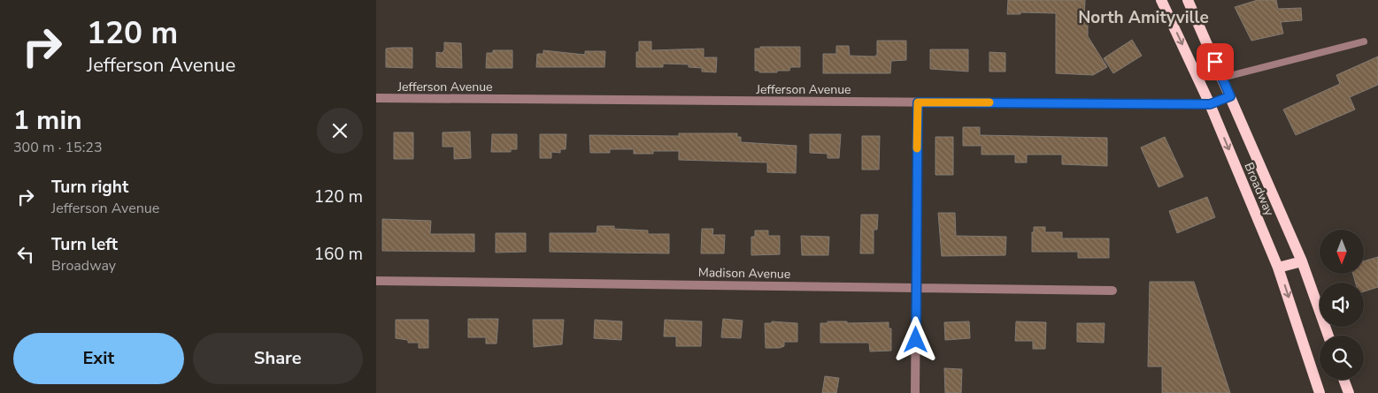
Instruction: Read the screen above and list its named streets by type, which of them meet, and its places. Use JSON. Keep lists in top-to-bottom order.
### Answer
{
  "streets": {
    "main road": ["Broadway"],
    "street": ["Jefferson Avenue", "Madison Avenue"]
  },
  "crossings": [
    ["Jefferson Avenue", "Broadway"]
  ],
  "districts": ["North Amityville"],
  "north": "bottom",
  "page": {
    "turn": ["120 m", "Jefferson Avenue"],
    "heading": ["1 min", "300 m · 15:23"],
    "list": [
      {
        "name": "Turn right",
        "note": "Jefferson Avenue",
        "value": "120 m"
      },
      {
        "name": "Turn left",
        "note": "Broadway",
        "value": "160 m"
      }
    ],
    "buttons": ["Exit", "Share"]
  }
}
